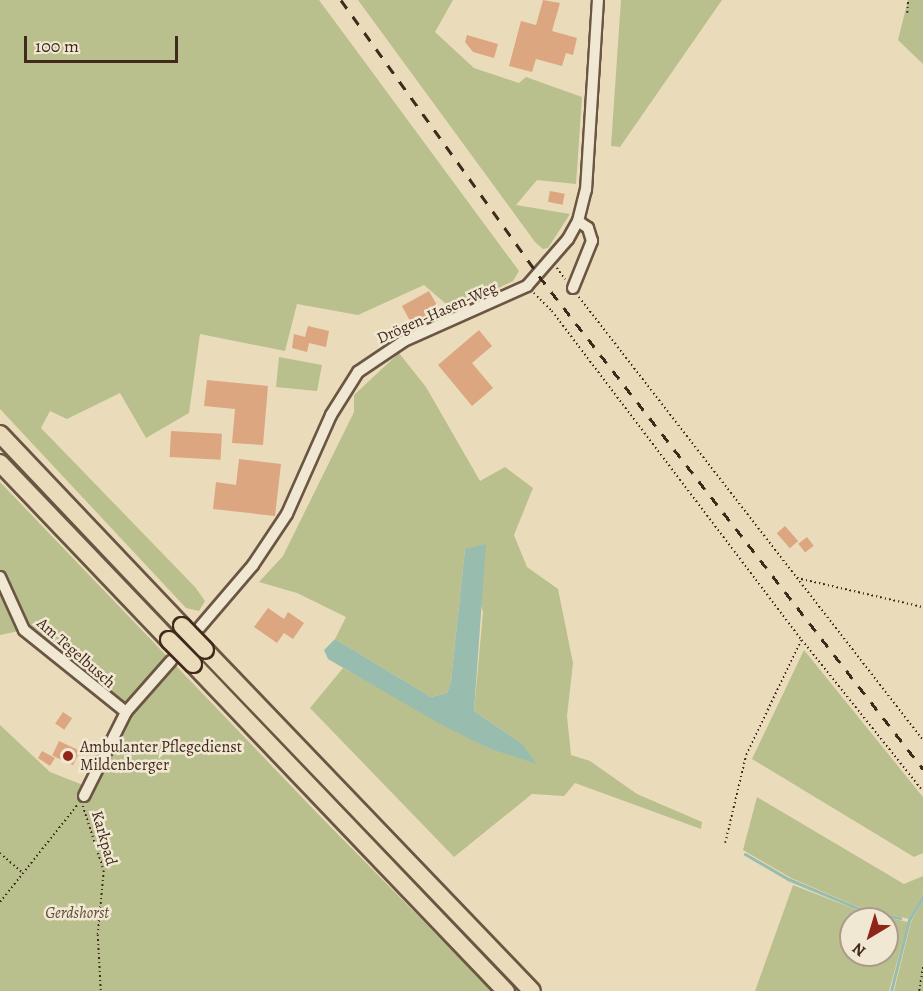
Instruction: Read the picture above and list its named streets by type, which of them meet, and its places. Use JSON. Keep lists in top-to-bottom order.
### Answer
{
  "streets": {
    "street": ["Drögen-Hasen-Weg", "Am Tegelbusch"],
    "path": ["Karkpad"]
  },
  "parks": ["Gerdshorst"],
  "places": ["Ambulanter Pflegedienst Mildenberger"],
  "scale_bar": "100 m",
  "north": "bottom left"
}
